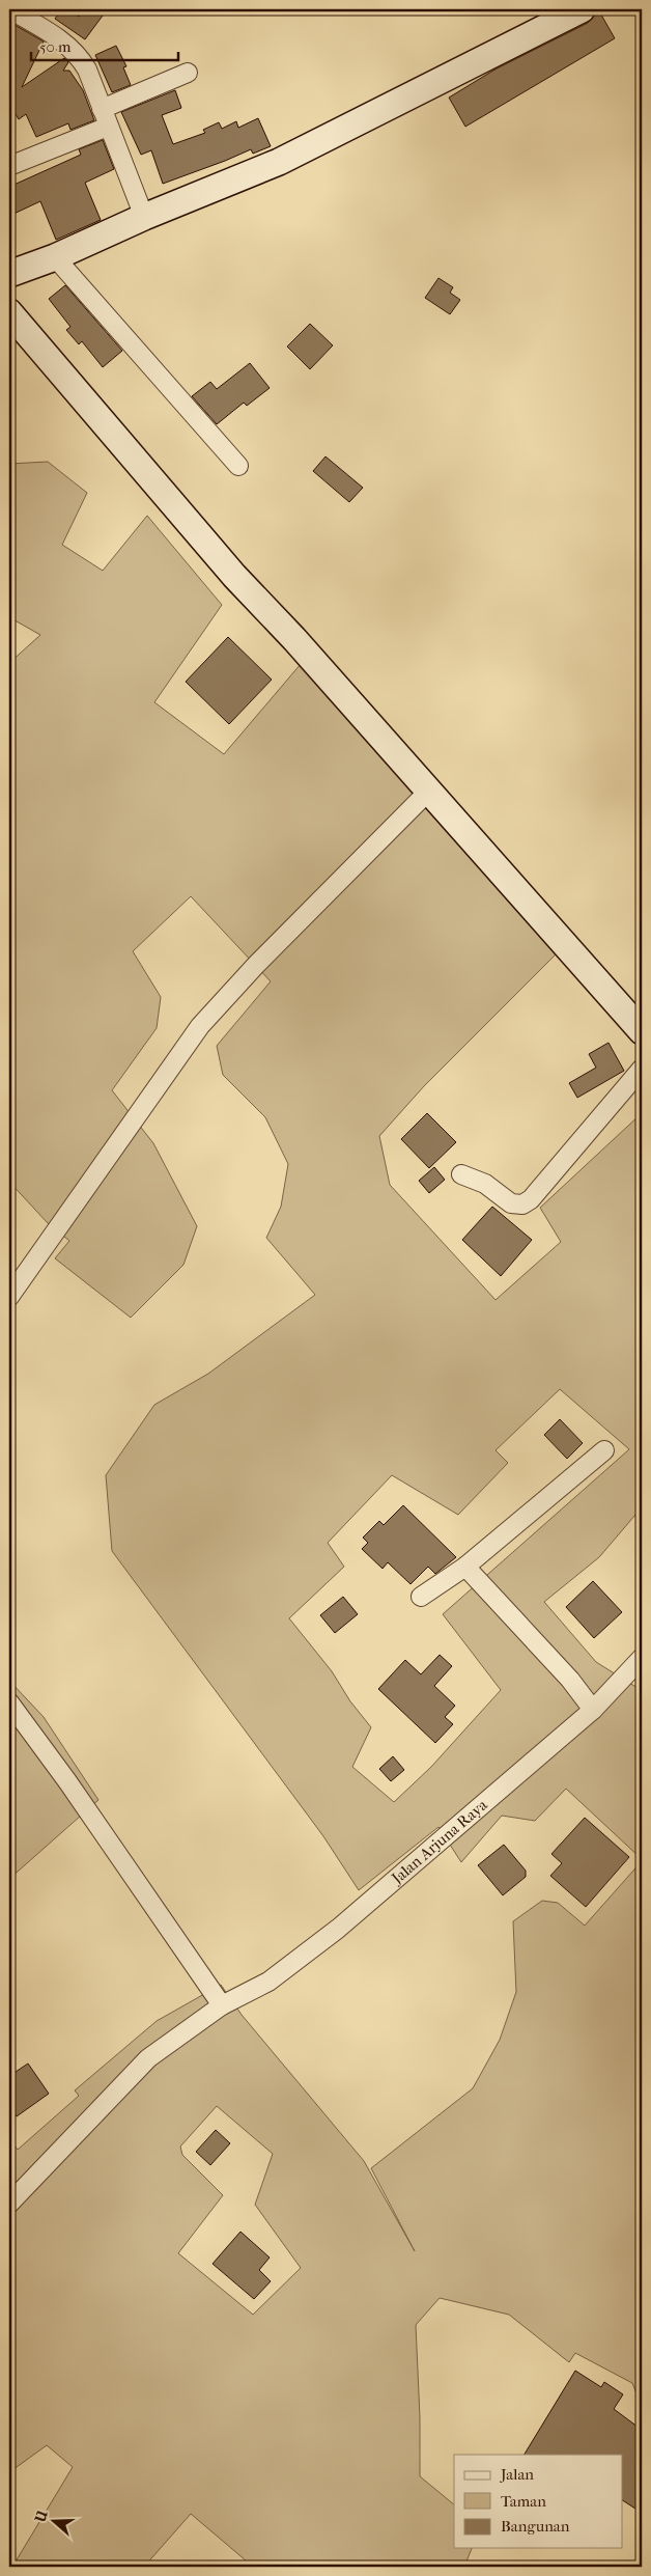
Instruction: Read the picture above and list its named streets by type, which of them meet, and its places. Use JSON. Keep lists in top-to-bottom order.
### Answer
{
  "streets": {
    "street": ["Jalan Arjuna Raya"]
  },
  "legend": ["Jalan", "Taman", "Bangunan"],
  "scale_bar": "50 m",
  "north": "left"
}
